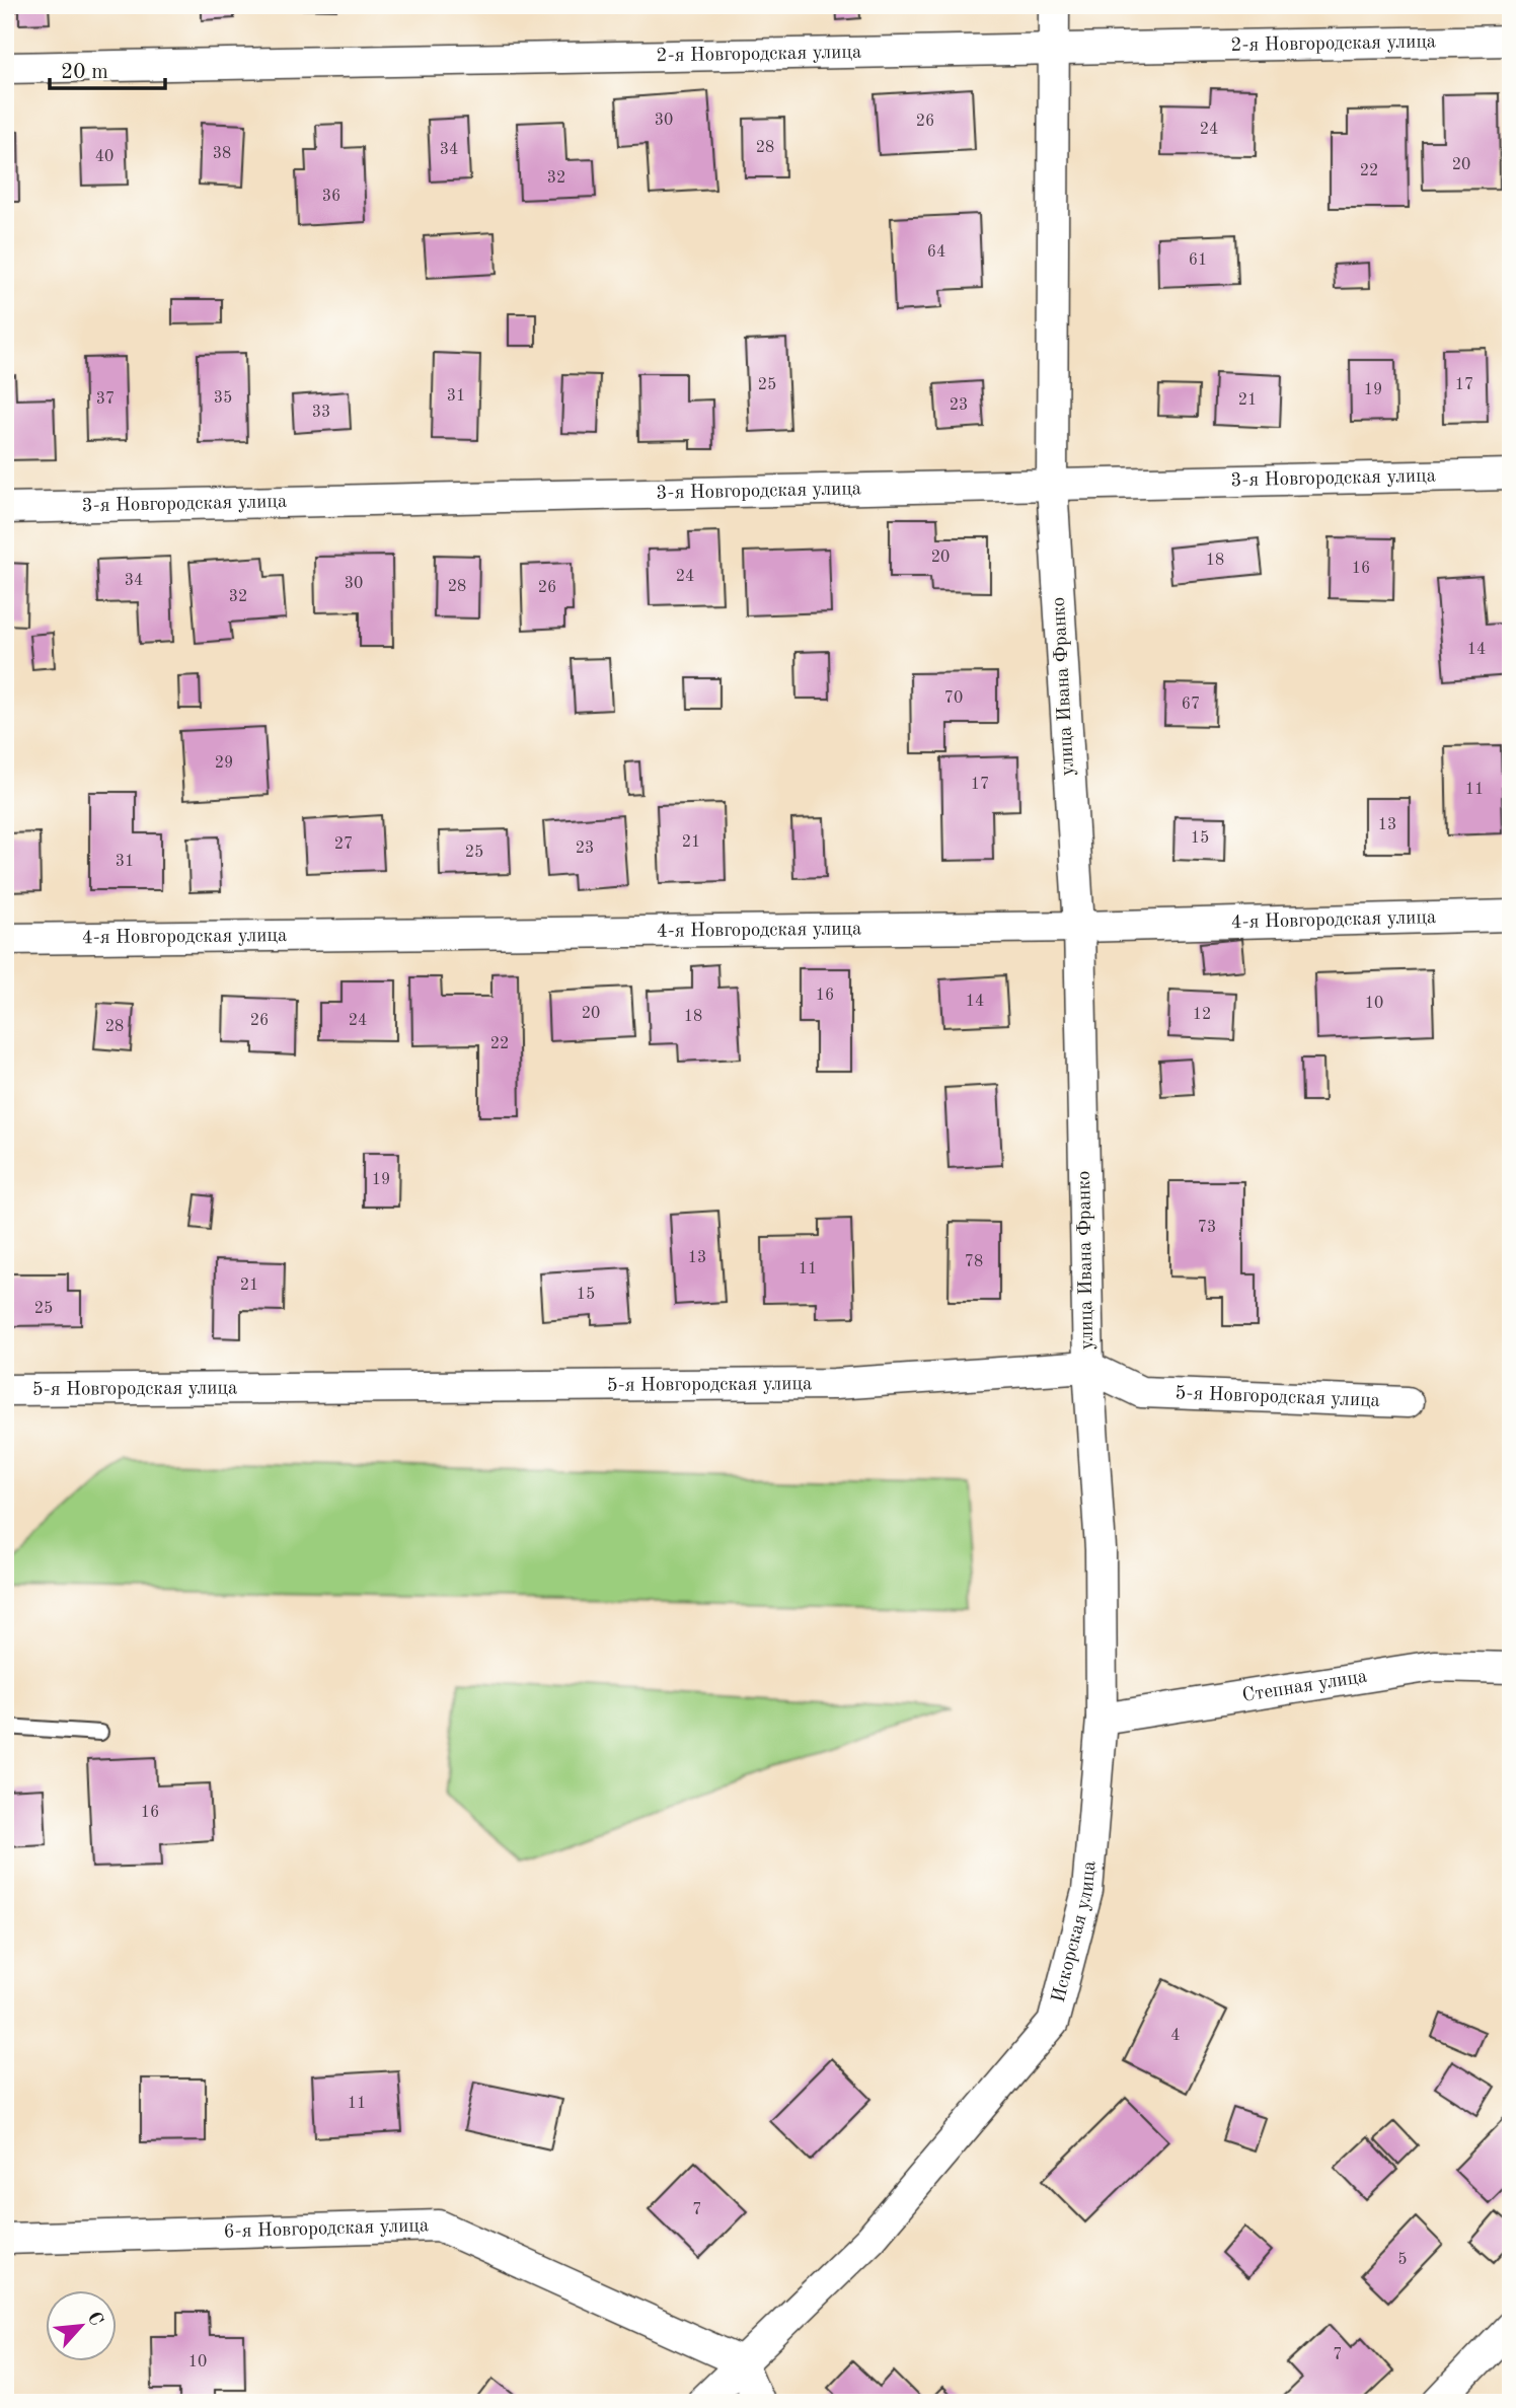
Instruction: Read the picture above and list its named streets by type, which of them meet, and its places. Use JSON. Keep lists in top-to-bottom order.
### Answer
{
  "streets": {
    "street": [
      "2-я Новгородская улица",
      "3-я Новгородская улица",
      "улица Ивана Франко",
      "4-я Новгородская улица",
      "5-я Новгородская улица",
      "Степная улица",
      "Искорская улица",
      "6-я Новгородская улица"
    ]
  },
  "crossings": [
    ["2-я Новгородская улица", "улица Ивана Франко"],
    ["3-я Новгородская улица", "улица Ивана Франко"],
    ["улица Ивана Франко", "4-я Новгородская улица"],
    ["улица Ивана Франко", "5-я Новгородская улица"],
    ["улица Ивана Франко", "Искорская улица"],
    ["5-я Новгородская улица", "Искорская улица"],
    ["Степная улица", "Искорская улица"],
    ["Искорская улица", "6-я Новгородская улица"]
  ],
  "house_numbers": [
    "30",
    "26",
    "24",
    "28",
    "34",
    "38",
    "40",
    "20",
    "22",
    "32",
    "36",
    "64",
    "61",
    "25",
    "17",
    "19",
    "31",
    "35",
    "37",
    "21",
    "23",
    "33",
    "20",
    "18",
    "16",
    "24",
    "34",
    "30",
    "28",
    "26",
    "32",
    "14",
    "70",
    "67",
    "29",
    "17",
    "11",
    "13",
    "15",
    "21",
    "27",
    "23",
    "25",
    "31",
    "16",
    "14",
    "10",
    "20",
    "12",
    "18",
    "26",
    "24",
    "28",
    "22",
    "19",
    "73",
    "13",
    "78",
    "11",
    "21",
    "15",
    "25",
    "16",
    "4",
    "11",
    "7",
    "5",
    "7",
    "10"
  ],
  "scale_bar": "20 m",
  "north": "top right"
}
